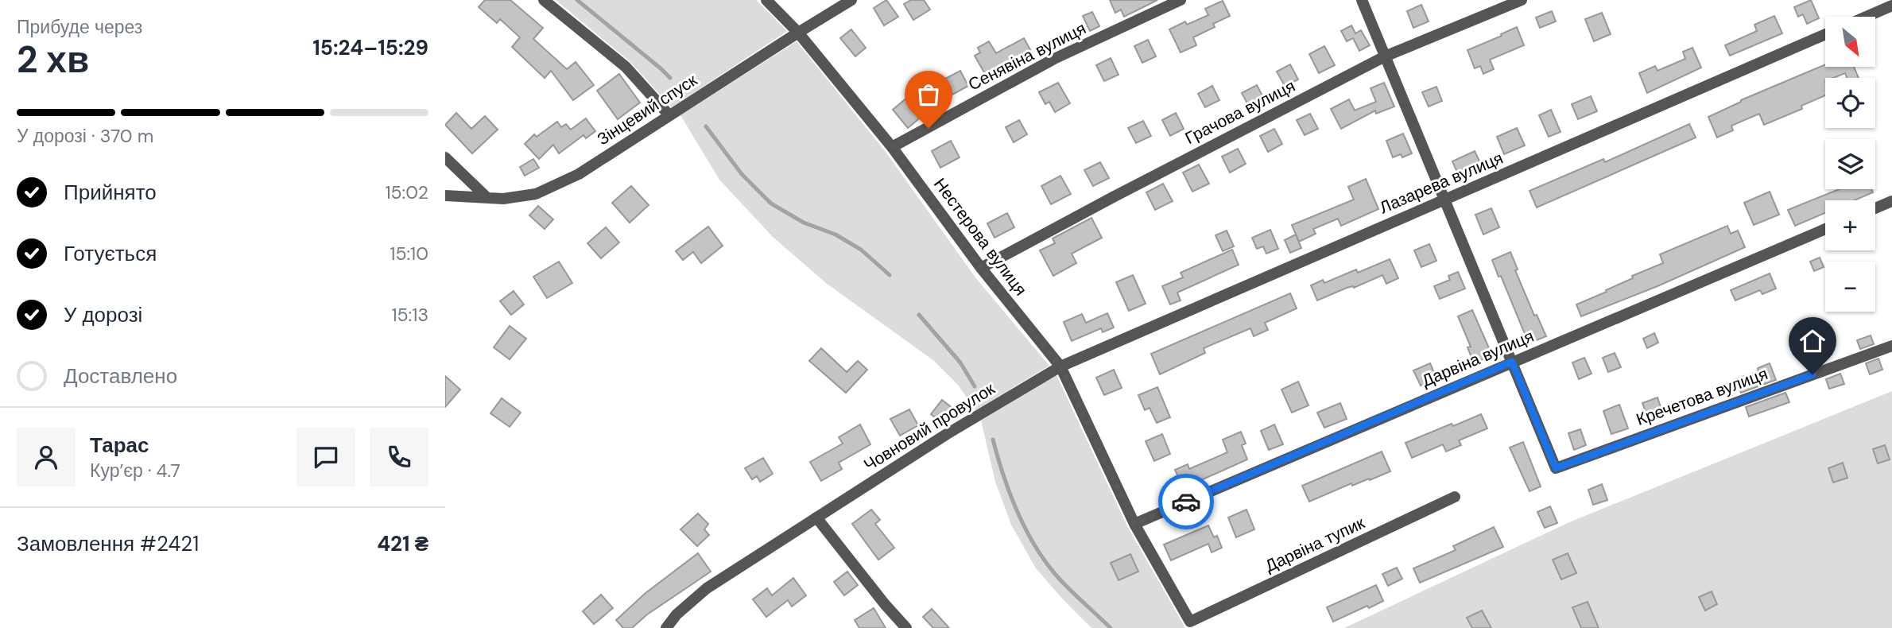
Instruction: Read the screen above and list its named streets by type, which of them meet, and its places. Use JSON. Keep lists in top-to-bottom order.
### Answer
{
  "streets": {
    "street": [
      "Сенявіна вулиця",
      "Зінцевий спуск",
      "Грачова вулиця",
      "Лазарева вулиця",
      "Нестерова вулиця",
      "Дарвіна вулиця",
      "Кречетова вулиця",
      "Човновий провулок",
      "Дарвіна тупик"
    ]
  },
  "crossings": [
    ["Сенявіна вулиця", "Нестерова вулиця"],
    ["Зінцевий спуск", "Нестерова вулиця"],
    ["Грачова вулиця", "Нестерова вулиця"],
    ["Лазарева вулиця", "Нестерова вулиця"],
    ["Лазарева вулиця", "Човновий провулок"],
    ["Нестерова вулиця", "Дарвіна вулиця"],
    ["Нестерова вулиця", "Човновий провулок"],
    ["Нестерова вулиця", "Дарвіна тупик"],
    ["Дарвіна вулиця", "Кречетова вулиця"]
  ],
  "north": "bottom right",
  "page": {
    "heading": ["2 хв", "Прибуде через", "15:24–15:29"],
    "panel": [
      "Тарас",
      "Кур’єр · 4.7",
      "Замовлення #2421",
      "421 ₴"
    ],
    "map_buttons": ["+", "−"],
    "bar": "У дорозі · 370 m",
    "list": [
      ["Прийнято", "15:02"],
      ["Готується", "15:10"],
      ["У дорозі", "15:13"],
      "Доставлено"
    ]
  }
}
